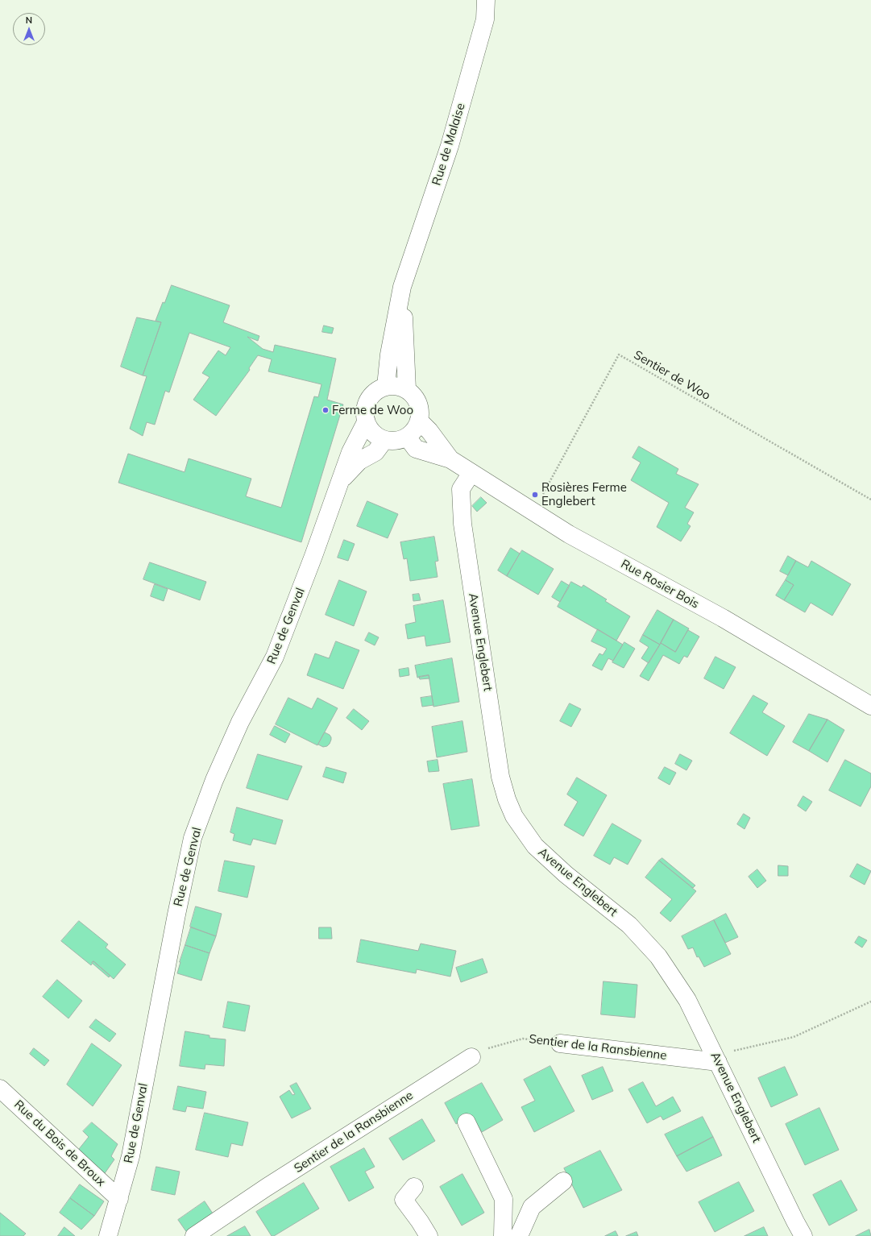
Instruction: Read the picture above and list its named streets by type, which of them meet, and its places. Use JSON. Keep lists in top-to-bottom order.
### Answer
{
  "streets": {
    "street": [
      "Rue de Malaise",
      "Rue Rosier Bois",
      "Rue de Genval",
      "Avenue Englebert",
      "Sentier de la Ransbienne",
      "Rue du Bois de Broux"
    ],
    "path": ["Sentier de Woo"]
  },
  "crossings": [
    ["Sentier de Woo", "Rue Rosier Bois"],
    ["Rue Rosier Bois", "Rue de Genval"],
    ["Rue Rosier Bois", "Avenue Englebert"],
    ["Rue de Genval", "Rue du Bois de Broux"],
    ["Avenue Englebert", "Sentier de la Ransbienne"]
  ],
  "places": ["Ferme de Woo", "Rosières Ferme Englebert"],
  "north": "top"
}
